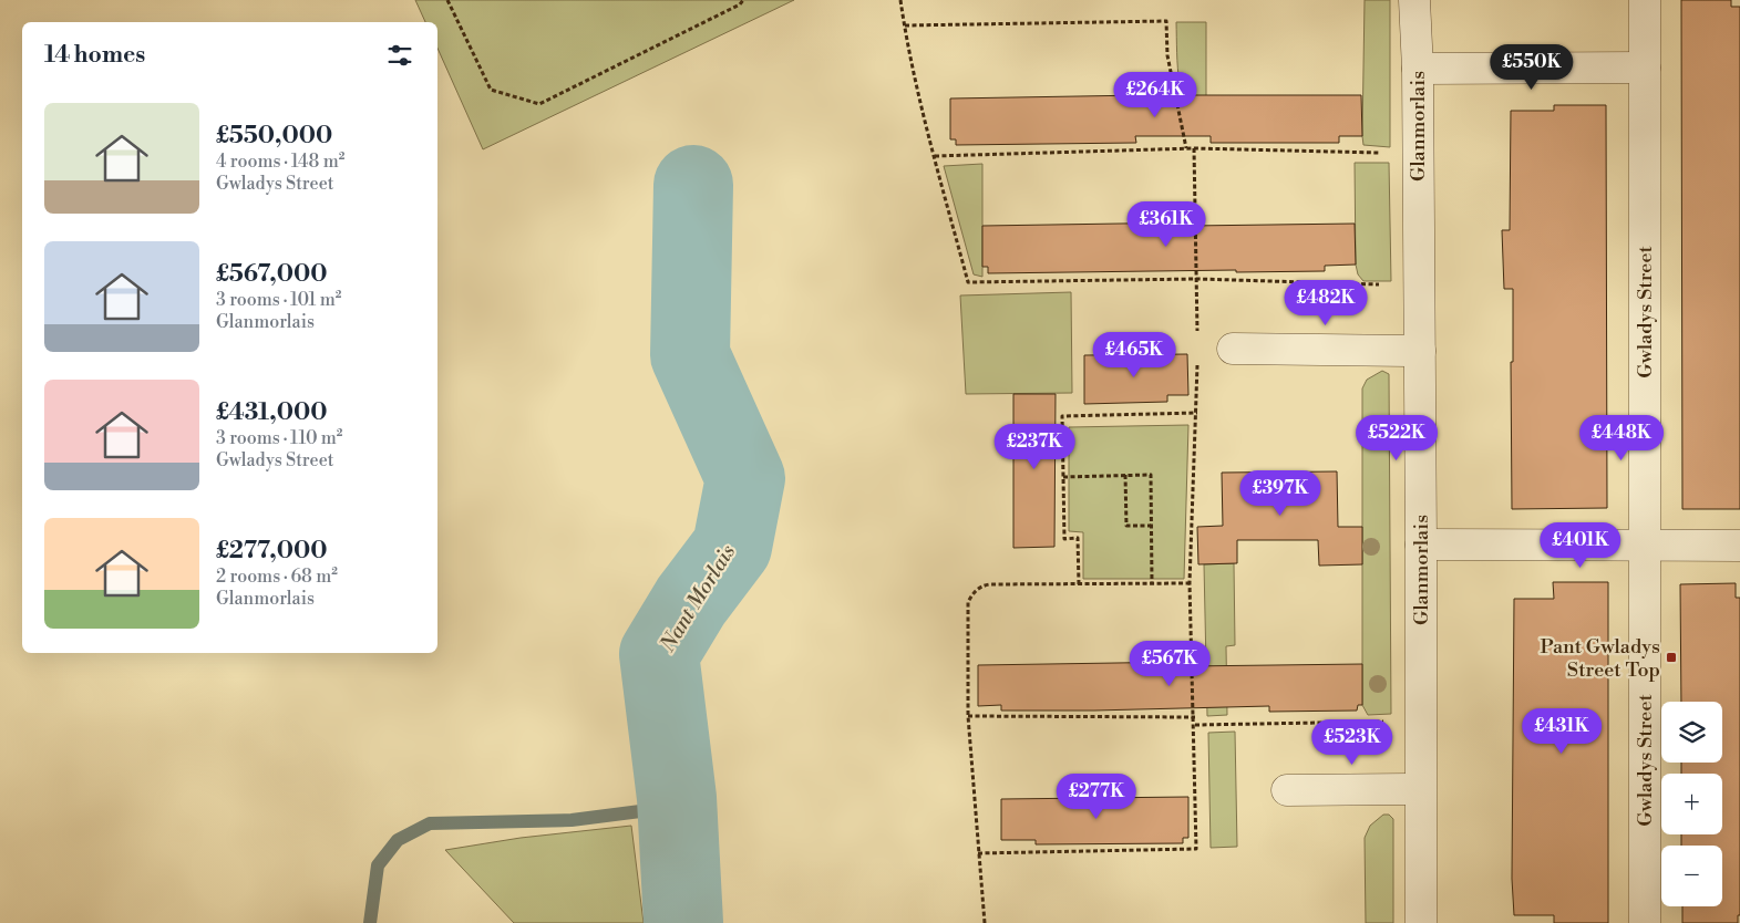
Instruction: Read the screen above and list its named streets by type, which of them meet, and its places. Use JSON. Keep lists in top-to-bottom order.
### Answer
{
  "streets": {
    "street": ["Glanmorlais", "Gwladys Street"]
  },
  "water": ["Nant Morlais"],
  "places": {
    "transit": ["Pant Gwladys Street Top"]
  },
  "page": {
    "heading": "14 homes",
    "price": [
      "£550K",
      "£264K",
      "£361K",
      "£482K",
      "£465K",
      "£522K",
      "£448K",
      "£237K",
      "£397K",
      "£401K",
      "£567K",
      "£431K",
      "£523K",
      "£277K"
    ],
    "list": [
      {
        "name": "£550,000",
        "note": "4 rooms · 148 m² · Gwladys Street"
      },
      {
        "name": "£567,000",
        "note": "3 rooms · 101 m² · Glanmorlais"
      },
      {
        "name": "£431,000",
        "note": "3 rooms · 110 m² · Gwladys Street"
      },
      {
        "name": "£277,000",
        "note": "2 rooms · 68 m² · Glanmorlais"
      }
    ],
    "map_buttons": ["+", "−"]
  }
}
